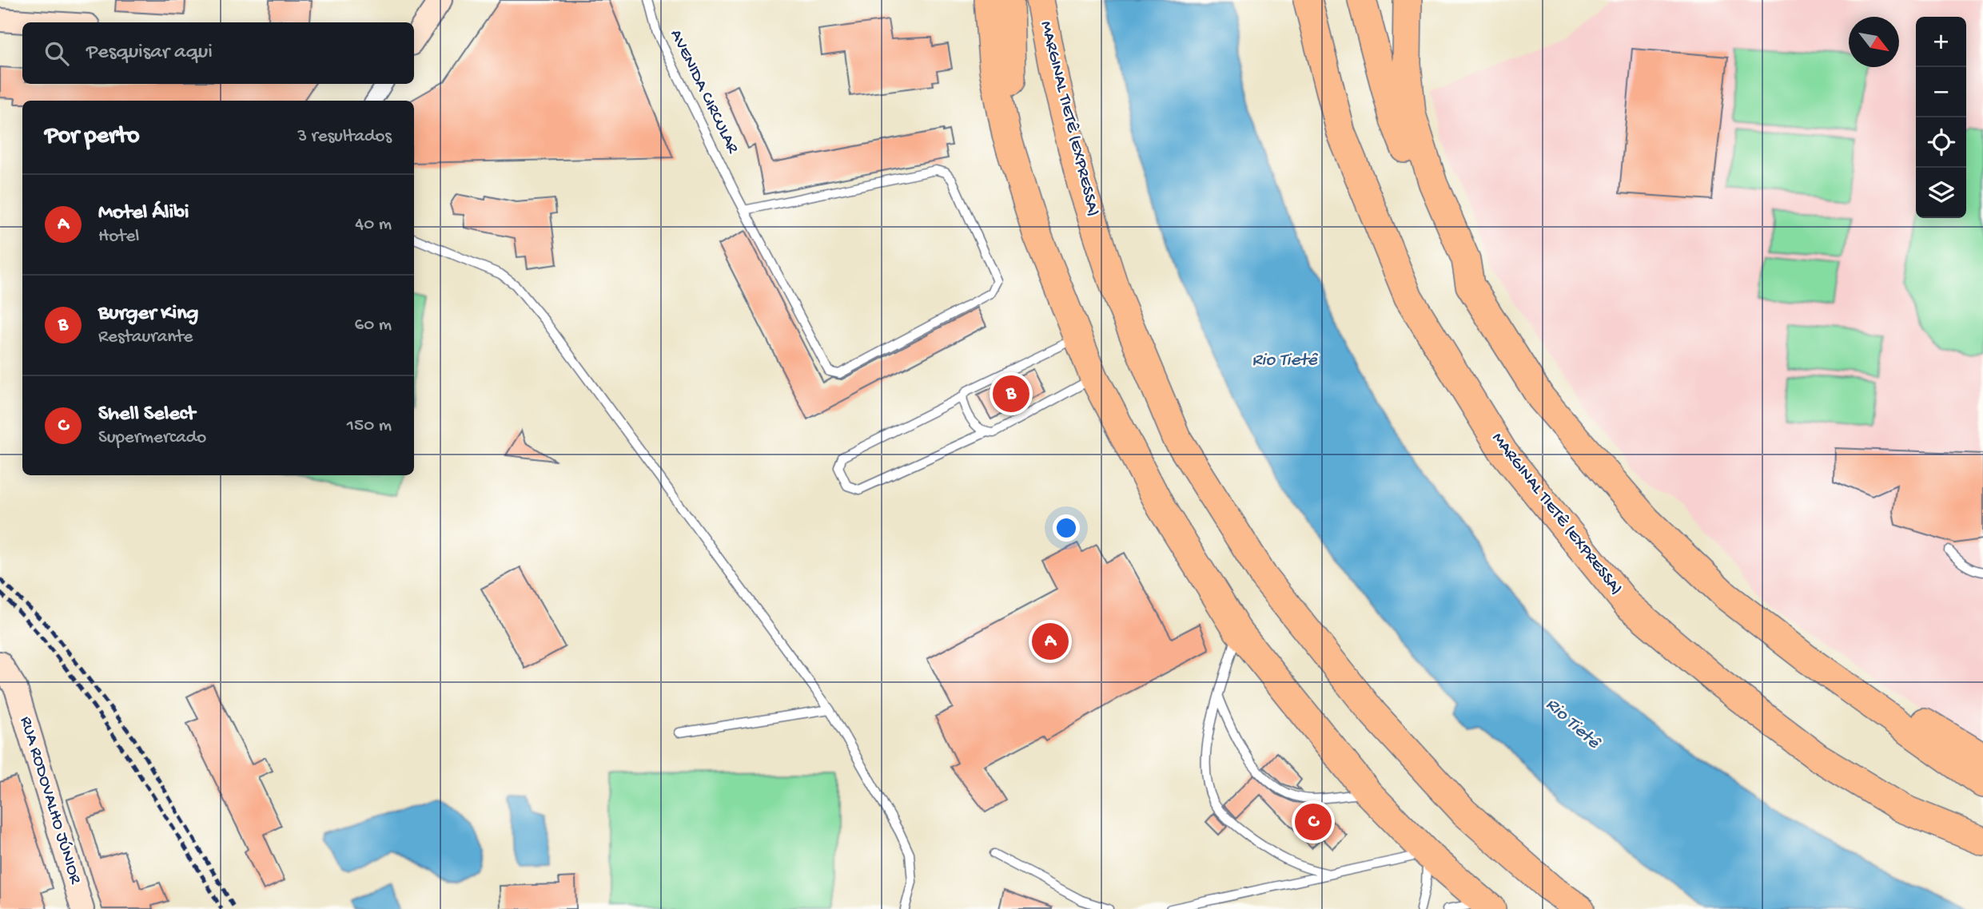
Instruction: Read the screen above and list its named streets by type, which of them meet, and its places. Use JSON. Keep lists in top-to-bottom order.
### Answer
{
  "streets": {
    "highway": ["MARGINAL TIETÊ (EXPRESSA)"],
    "main road": ["RUA RODOVALHO JÚNIOR"],
    "lane": ["AVENIDA CIRCULAR"]
  },
  "water": ["Rio Tietê"],
  "north": "bottom right",
  "page": {
    "map_buttons": ["+", "−"],
    "search": "Pesquisar aqui",
    "heading": ["Por perto", "3 resultados"],
    "list": [
      {
        "mark": "A",
        "name": "Motel Álibi",
        "note": "Hotel",
        "value": "40 m"
      },
      {
        "mark": "B",
        "name": "Burger King",
        "note": "Restaurante",
        "value": "60 m"
      },
      {
        "mark": "C",
        "name": "Shell Select",
        "note": "Supermercado",
        "value": "150 m"
      }
    ],
    "pins": ["B", "A", "C"]
  }
}
